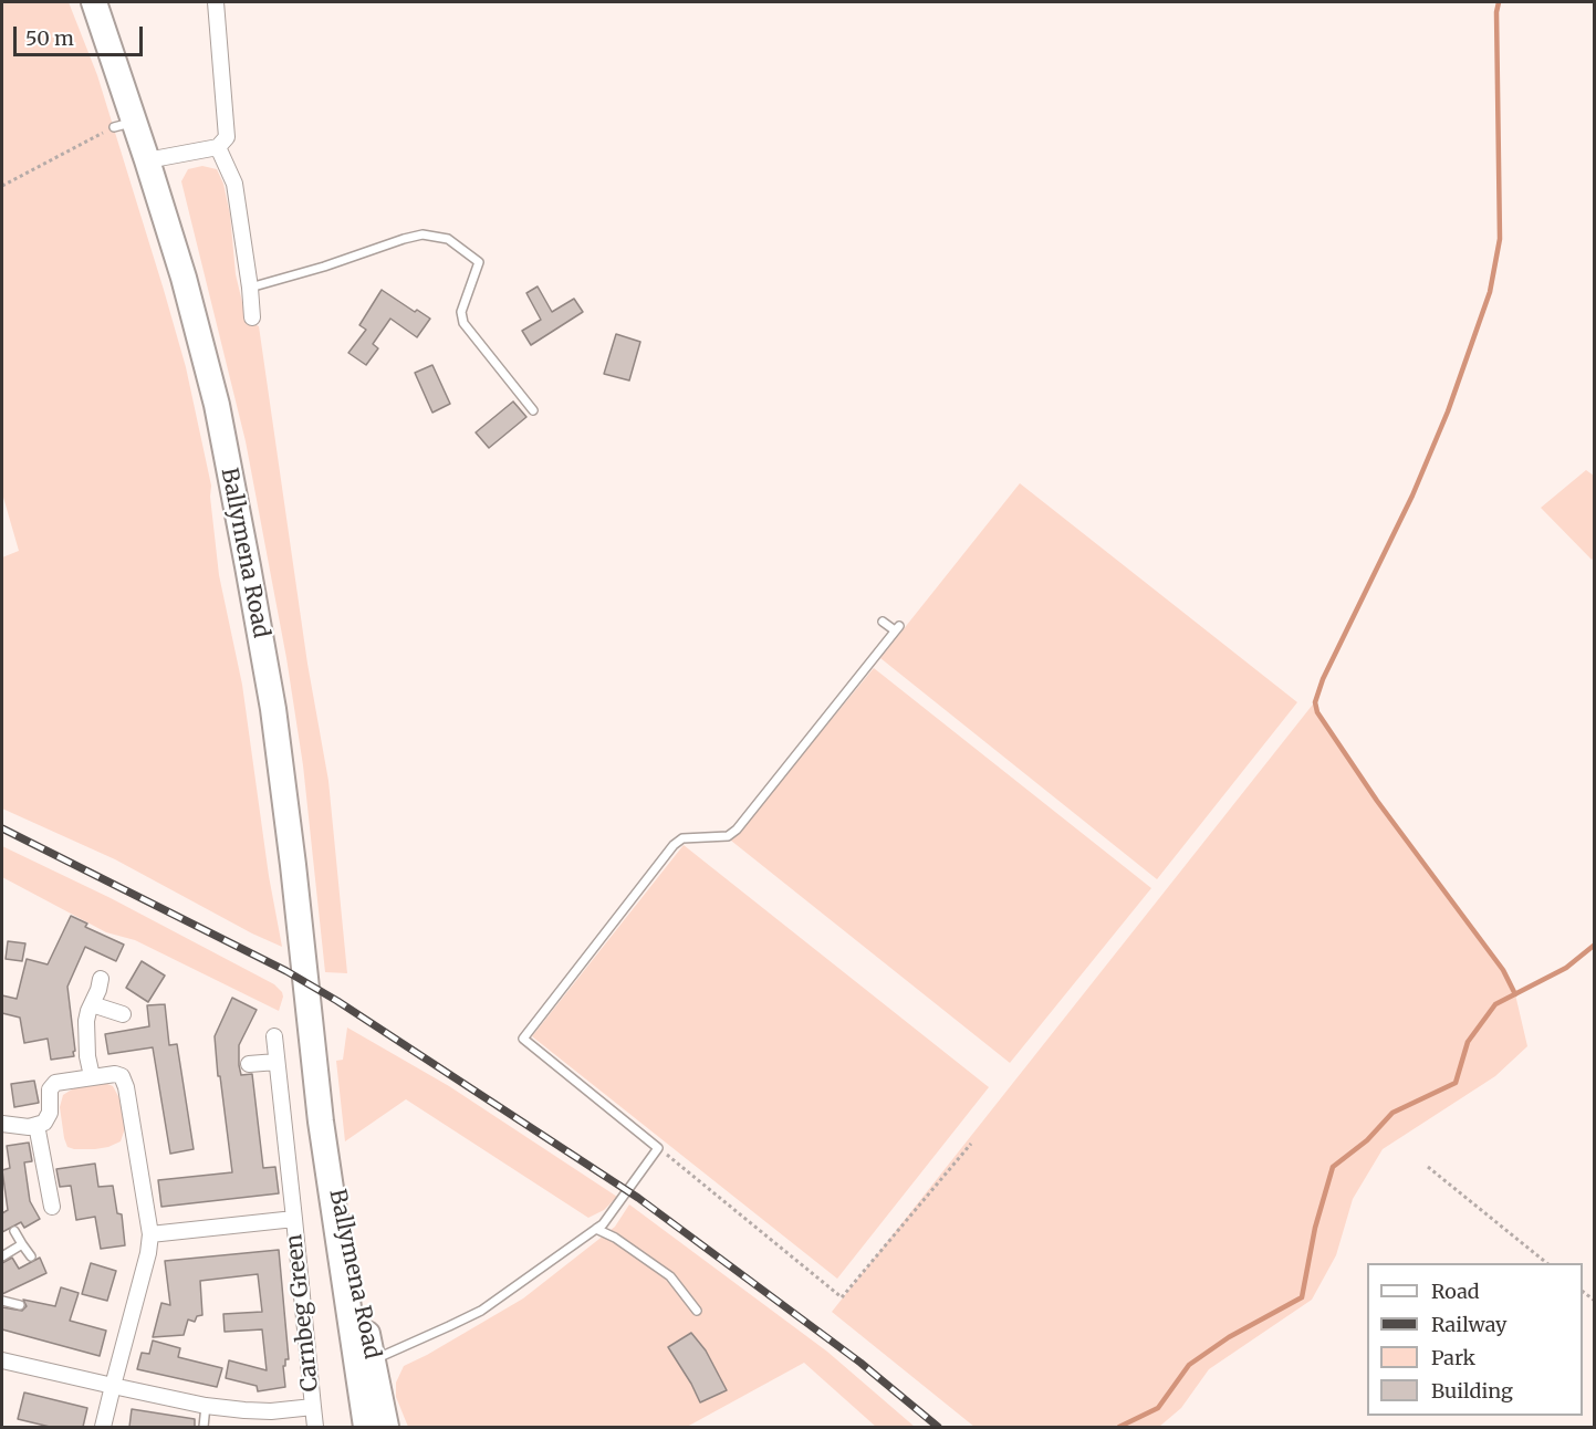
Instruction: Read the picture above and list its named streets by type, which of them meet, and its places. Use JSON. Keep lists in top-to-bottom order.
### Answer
{
  "streets": {
    "highway": ["Ballymena Road"],
    "street": ["Carnbeg Green"]
  },
  "legend": [
    "Road",
    "Railway",
    "Park",
    "Building"
  ],
  "scale_bar": "50 m"
}
